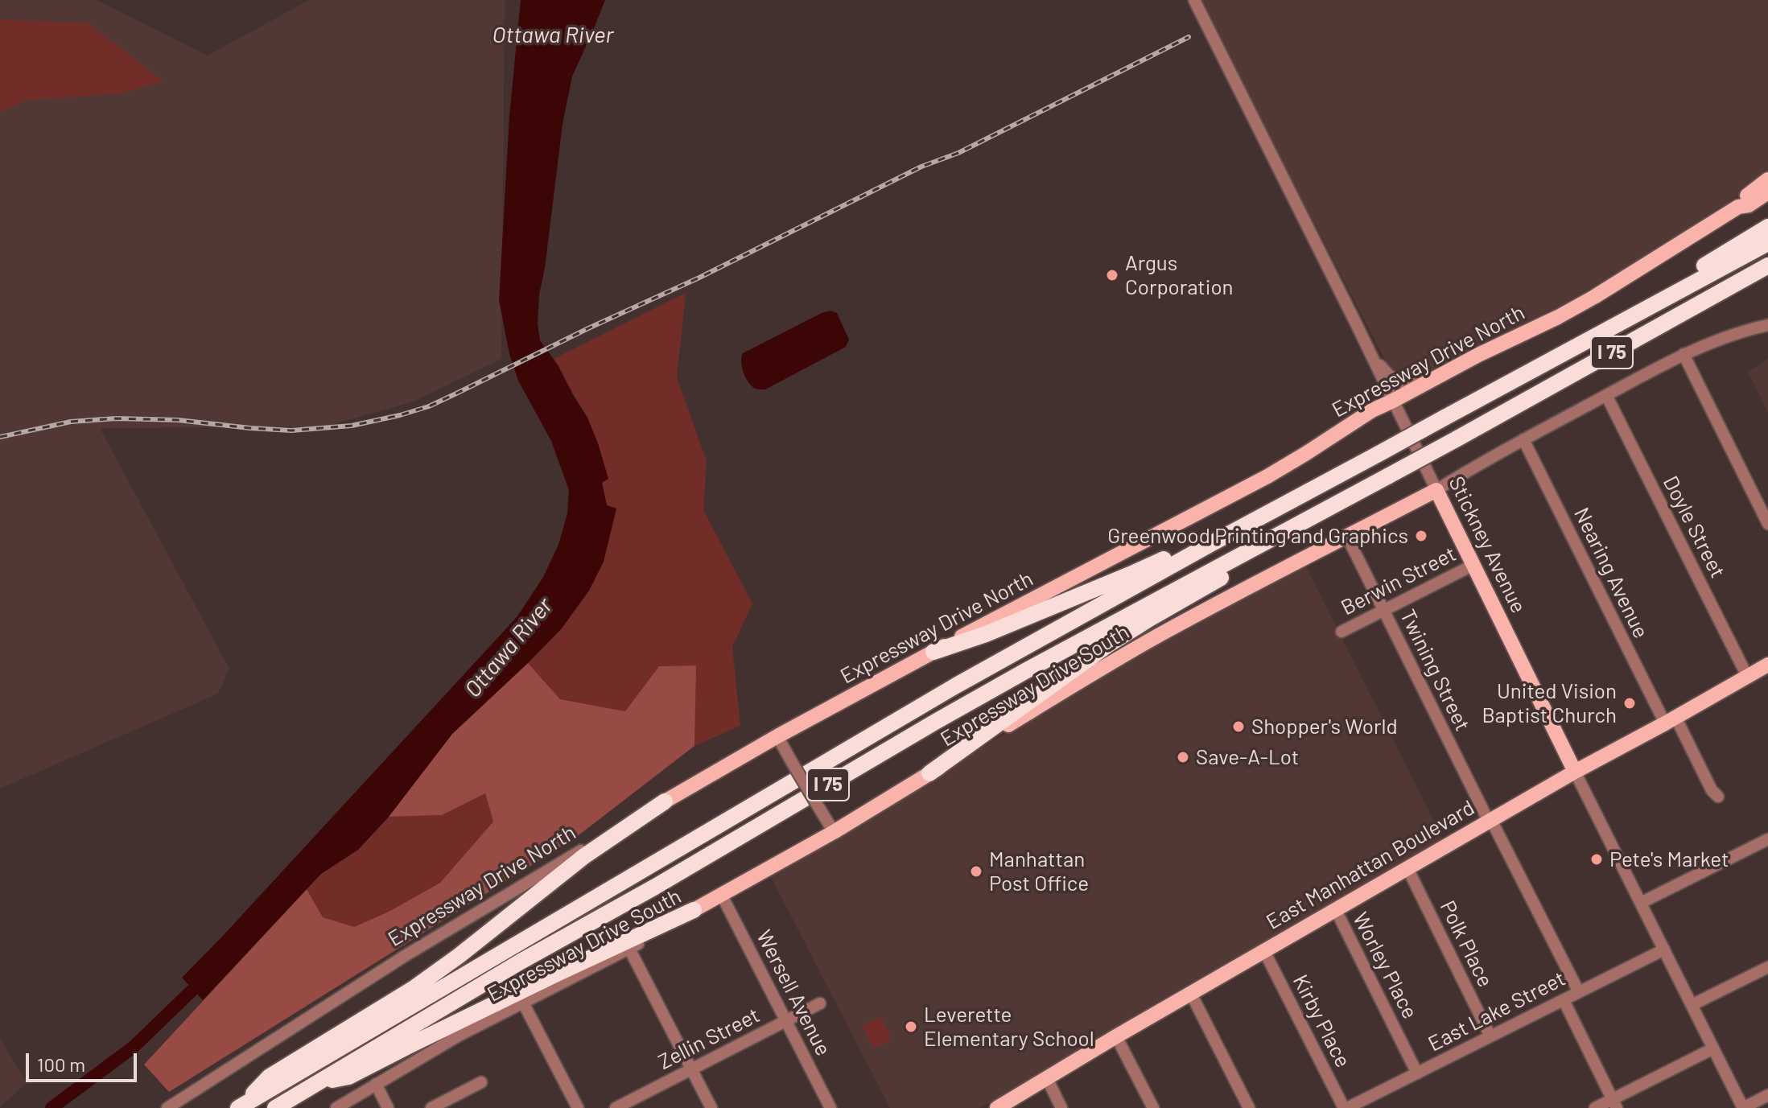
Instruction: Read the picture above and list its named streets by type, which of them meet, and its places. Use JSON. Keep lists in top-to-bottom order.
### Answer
{
  "streets": {
    "highway": ["I 75"],
    "main road": [
      "Expressway Drive North",
      "Stickney Avenue",
      "Expressway Drive South",
      "East Manhattan Boulevard"
    ],
    "street": [
      "Doyle Street",
      "Nearing Avenue",
      "Berwin Street",
      "Twining Street",
      "Polk Place",
      "Worley Place",
      "Wersell Avenue",
      "East Lake Street",
      "Kirby Place",
      "Zellin Street"
    ]
  },
  "crossings": [
    ["Expressway Drive North", "Stickney Avenue"],
    ["Doyle Street", "Expressway Drive South"],
    ["Doyle Street", "East Manhattan Boulevard"],
    ["Stickney Avenue", "Berwin Street"],
    ["Stickney Avenue", "Expressway Drive South"],
    ["Stickney Avenue", "East Manhattan Boulevard"],
    ["Stickney Avenue", "East Lake Street"],
    ["Nearing Avenue", "Expressway Drive South"],
    ["Nearing Avenue", "East Manhattan Boulevard"],
    ["Berwin Street", "Twining Street"],
    ["Twining Street", "Expressway Drive South"],
    ["Twining Street", "East Manhattan Boulevard"],
    ["Twining Street", "East Lake Street"],
    ["Expressway Drive South", "Wersell Avenue"],
    ["East Manhattan Boulevard", "Polk Place"],
    ["East Manhattan Boulevard", "Worley Place"],
    ["East Manhattan Boulevard", "Kirby Place"],
    ["Polk Place", "East Lake Street"],
    ["Worley Place", "East Lake Street"],
    ["Wersell Avenue", "Zellin Street"],
    ["East Lake Street", "Kirby Place"]
  ],
  "water": ["Ottawa River"],
  "places": [
    "Argus Corporation",
    "Greenwood Printing and Graphics",
    "United Vision Baptist Church",
    "Shopper's World",
    "Save-A-Lot",
    "Pete's Market",
    "Manhattan Post Office",
    "Leverette Elementary School"
  ],
  "scale_bar": "100 m"
}
